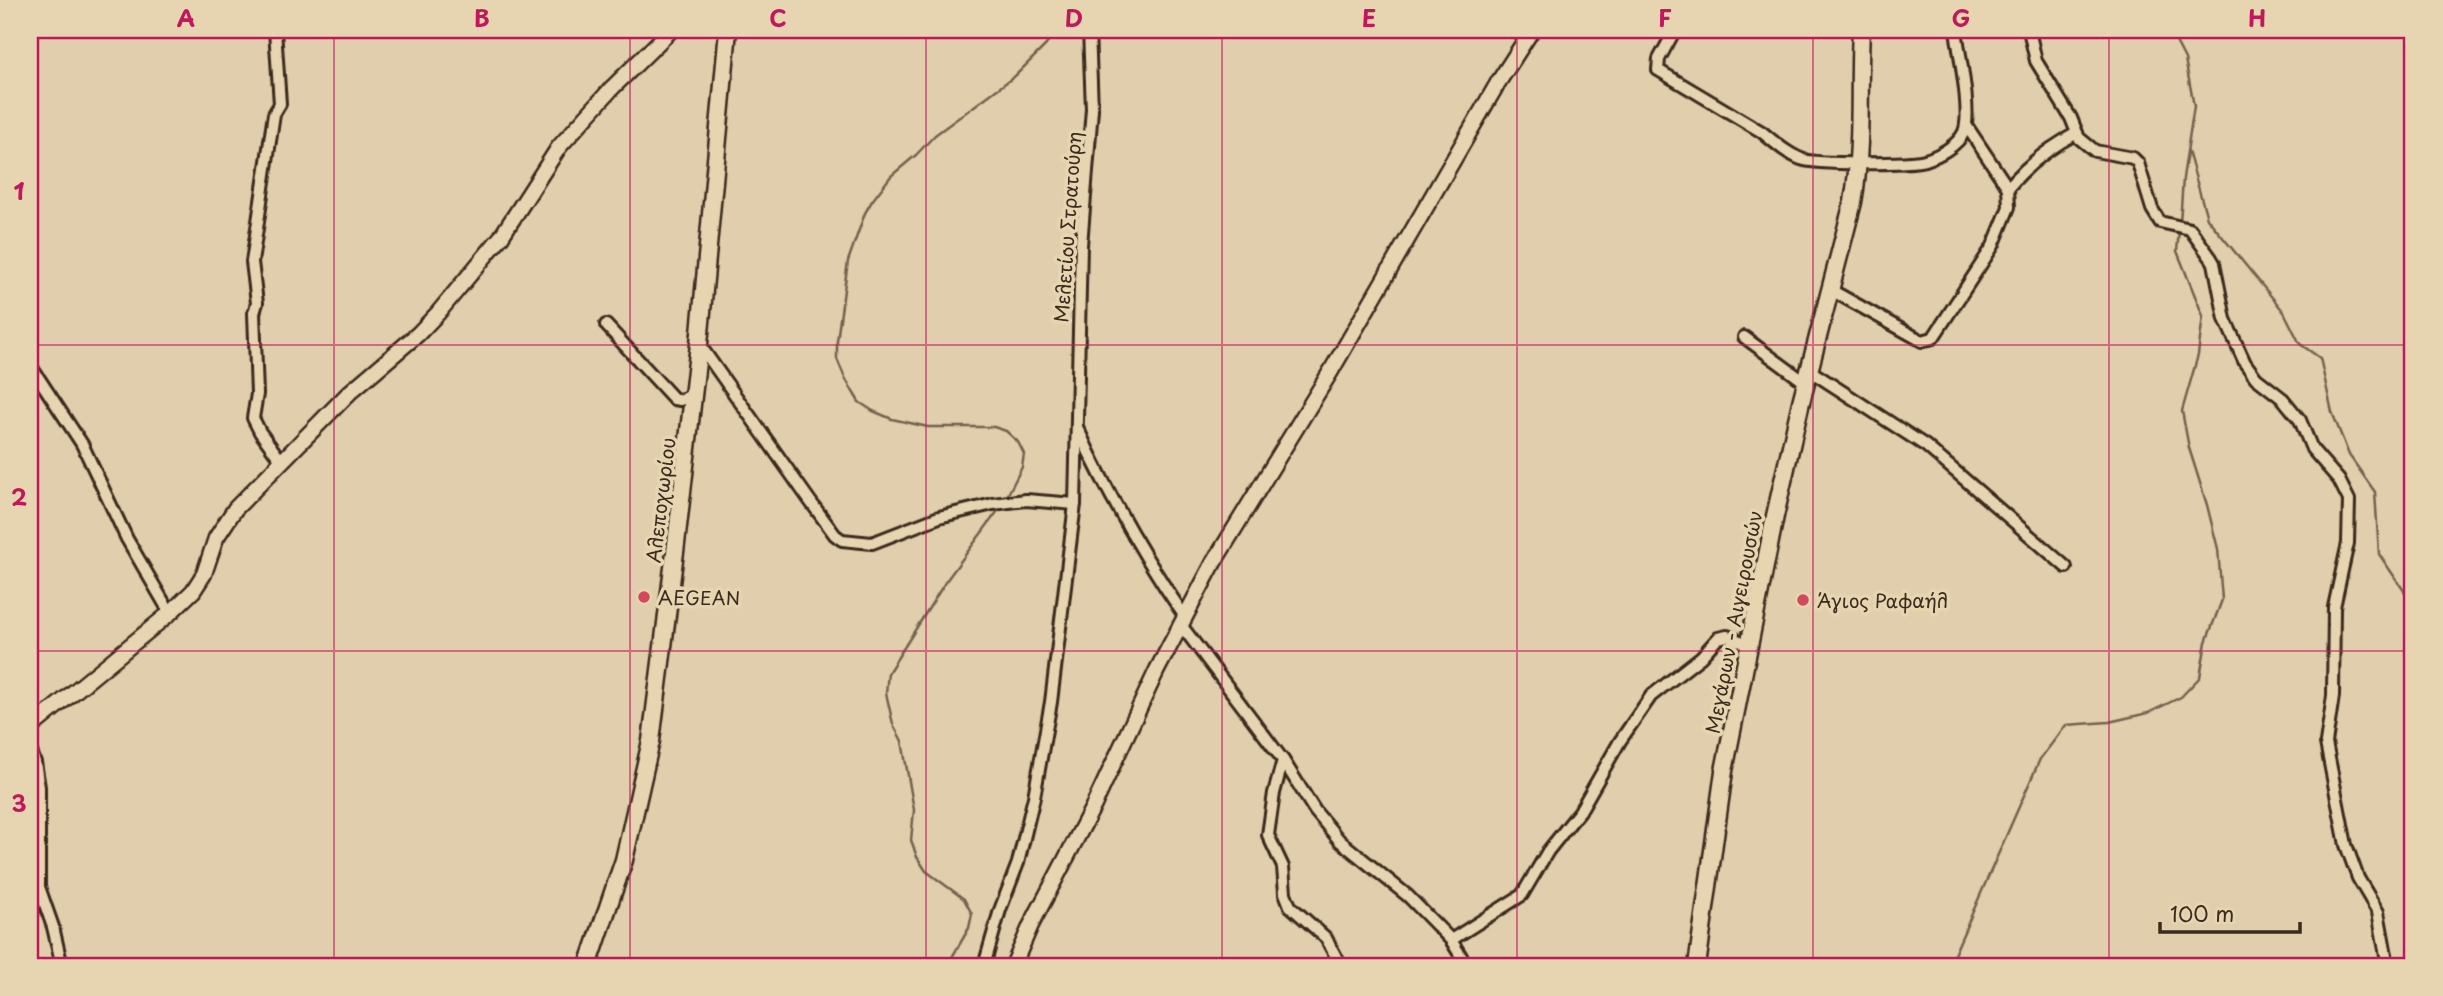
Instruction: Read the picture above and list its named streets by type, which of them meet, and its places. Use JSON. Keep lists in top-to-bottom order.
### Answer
{
  "streets": {
    "main road": ["Αλεποχωρίου", "Μεγάρων - Αιγειρουσών"],
    "street": ["Μελετίου Στρατούρη"]
  },
  "places": ["AEGEAN", "Άγιος Ραφαήλ"],
  "scale_bar": "100 m",
  "grid": {
    "columns": [
      "A",
      "B",
      "C",
      "D",
      "E",
      "F",
      "G",
      "H"
    ],
    "rows": ["1", "2", "3"]
  }
}
